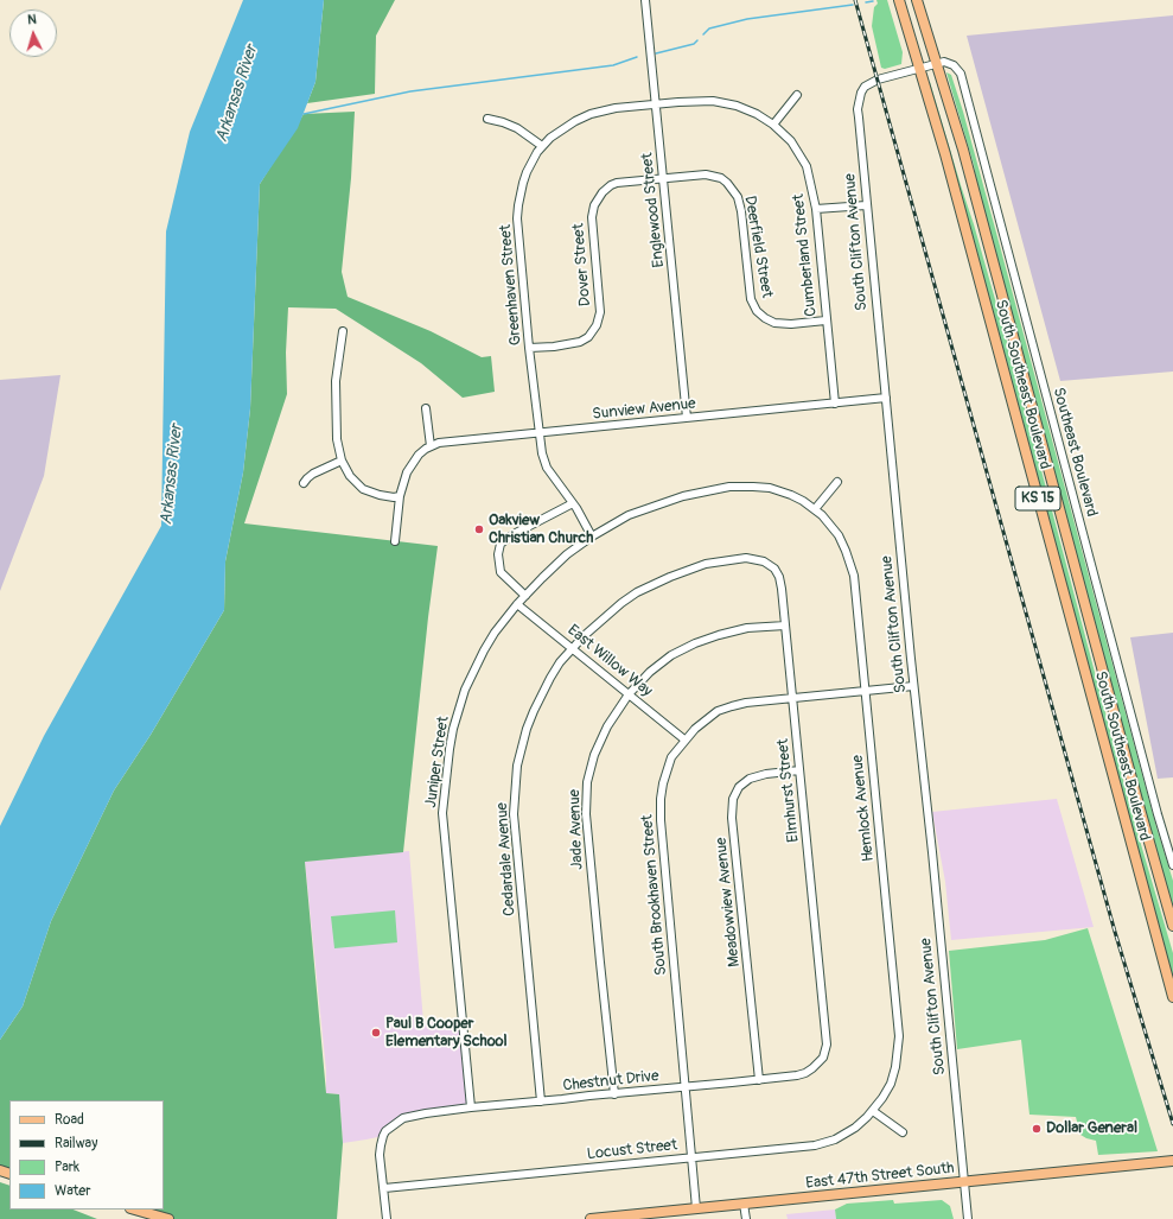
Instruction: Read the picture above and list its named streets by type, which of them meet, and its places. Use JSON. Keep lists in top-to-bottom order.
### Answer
{
  "streets": {
    "main road": ["South Southeast Boulevard", "KS 15", "East 47th Street South"],
    "street": [
      "Englewood Street",
      "South Clifton Avenue",
      "Deerfield Street",
      "Cumberland Street",
      "Dover Street",
      "Greenhaven Street",
      "Sunview Avenue",
      "Southeast Boulevard",
      "East Willow Way",
      "Juniper Street",
      "Elmhurst Street",
      "Hemlock Avenue",
      "Jade Avenue",
      "Cedardale Avenue",
      "South Brookhaven Street",
      "Meadowview Avenue",
      "Chestnut Drive",
      "Locust Street"
    ]
  },
  "crossings": [
    ["Englewood Street", "Deerfield Street"],
    ["Englewood Street", "Cumberland Street"],
    ["Englewood Street", "Dover Street"],
    ["Englewood Street", "Greenhaven Street"],
    ["Englewood Street", "Sunview Avenue"],
    ["South Clifton Avenue", "South Southeast Boulevard"],
    ["South Clifton Avenue", "Sunview Avenue"],
    ["South Clifton Avenue", "Southeast Boulevard"],
    ["South Clifton Avenue", "South Brookhaven Street"],
    ["South Clifton Avenue", "East 47th Street South"],
    ["Deerfield Street", "Cumberland Street"],
    ["Deerfield Street", "Dover Street"],
    ["Cumberland Street", "Greenhaven Street"],
    ["Cumberland Street", "Sunview Avenue"],
    ["Dover Street", "Greenhaven Street"],
    ["Greenhaven Street", "Sunview Avenue"],
    ["Greenhaven Street", "Juniper Street"],
    ["South Southeast Boulevard", "Southeast Boulevard"],
    ["East Willow Way", "Juniper Street"],
    ["East Willow Way", "Jade Avenue"],
    ["East Willow Way", "Cedardale Avenue"],
    ["East Willow Way", "South Brookhaven Street"],
    ["Juniper Street", "Hemlock Avenue"],
    ["Juniper Street", "Chestnut Drive"],
    ["Elmhurst Street", "Jade Avenue"],
    ["Elmhurst Street", "Cedardale Avenue"],
    ["Elmhurst Street", "South Brookhaven Street"],
    ["Elmhurst Street", "Meadowview Avenue"],
    ["Elmhurst Street", "Chestnut Drive"],
    ["Hemlock Avenue", "South Brookhaven Street"],
    ["Hemlock Avenue", "Locust Street"],
    ["Jade Avenue", "Chestnut Drive"],
    ["Cedardale Avenue", "Chestnut Drive"],
    ["South Brookhaven Street", "Chestnut Drive"],
    ["South Brookhaven Street", "Locust Street"],
    ["South Brookhaven Street", "East 47th Street South"],
    ["Meadowview Avenue", "Chestnut Drive"],
    ["Chestnut Drive", "Locust Street"]
  ],
  "water": ["Arkansas River"],
  "places": ["Oakview Christian Church", "Paul B Cooper Elementary School", "Dollar General"],
  "legend": [
    "Road",
    "Railway",
    "Park",
    "Water"
  ],
  "north": "top"
}
